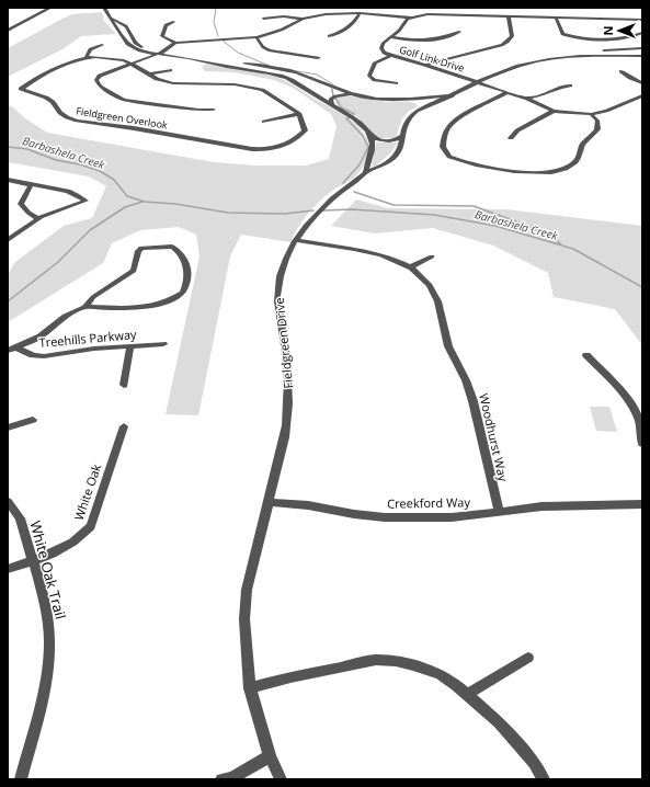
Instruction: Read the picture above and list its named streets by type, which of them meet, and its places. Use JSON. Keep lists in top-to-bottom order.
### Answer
{
  "streets": {
    "street": [
      "Golf Link Drive",
      "Fieldgreen Overlook",
      "Treehills Parkway",
      "Fieldgreen Drive",
      "Woodhurst Way",
      "White Oak",
      "Creekford Way",
      "White Oak Trail"
    ]
  },
  "crossings": [
    ["Golf Link Drive", "Fieldgreen Drive"],
    ["Fieldgreen Drive", "Woodhurst Way"],
    ["Fieldgreen Drive", "Creekford Way"],
    ["Woodhurst Way", "Creekford Way"],
    ["White Oak", "White Oak Trail"]
  ],
  "water": ["Barbashela Creek"],
  "north": "left"
}
